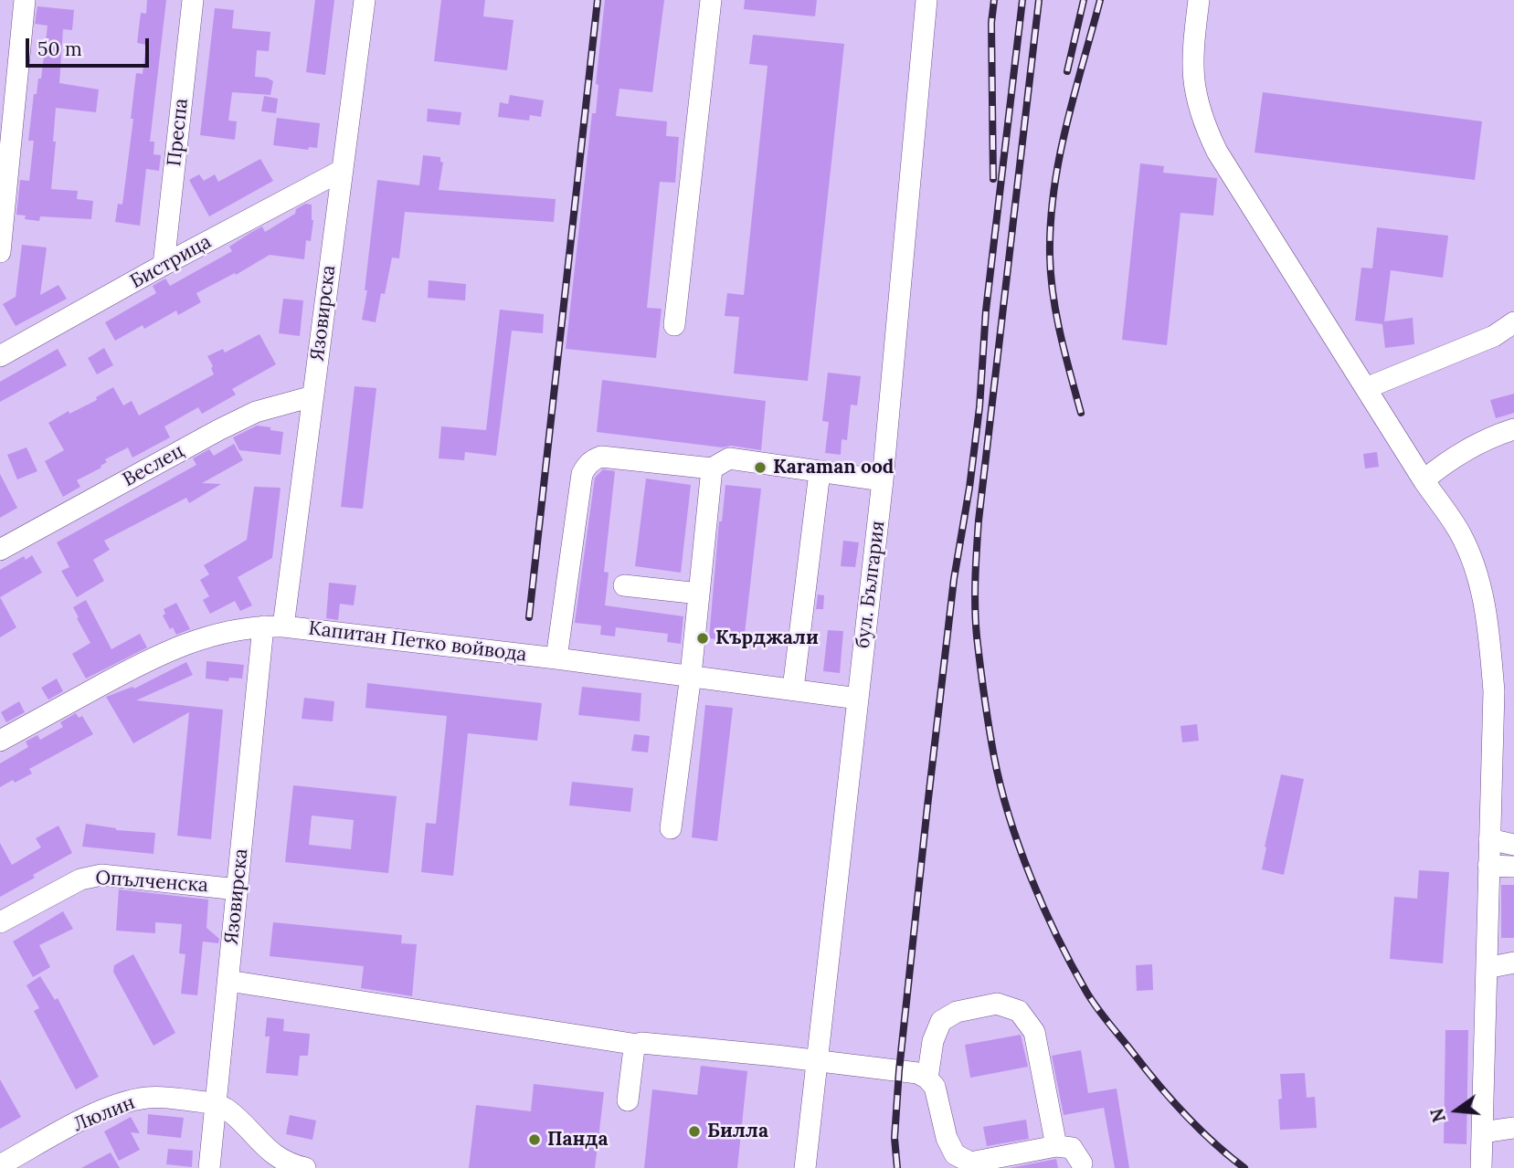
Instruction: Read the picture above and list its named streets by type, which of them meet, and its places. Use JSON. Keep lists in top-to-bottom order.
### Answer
{
  "streets": {
    "street": [
      "Преспа",
      "Бистрица",
      "Язовирска",
      "Веслец",
      "бул. България",
      "Капитан Петко войвода",
      "Опълченска",
      "Люлин"
    ]
  },
  "crossings": [
    ["Преспа", "Бистрица"],
    ["Бистрица", "Язовирска"],
    ["Язовирска", "Веслец"],
    ["Язовирска", "Капитан Петко войвода"],
    ["Язовирска", "Опълченска"],
    ["Язовирска", "Люлин"],
    ["бул. България", "Капитан Петко войвода"]
  ],
  "places": [
    "Karaman ood",
    "Кърджали",
    "Билла",
    "Панда"
  ],
  "scale_bar": "50 m",
  "north": "left"
}
